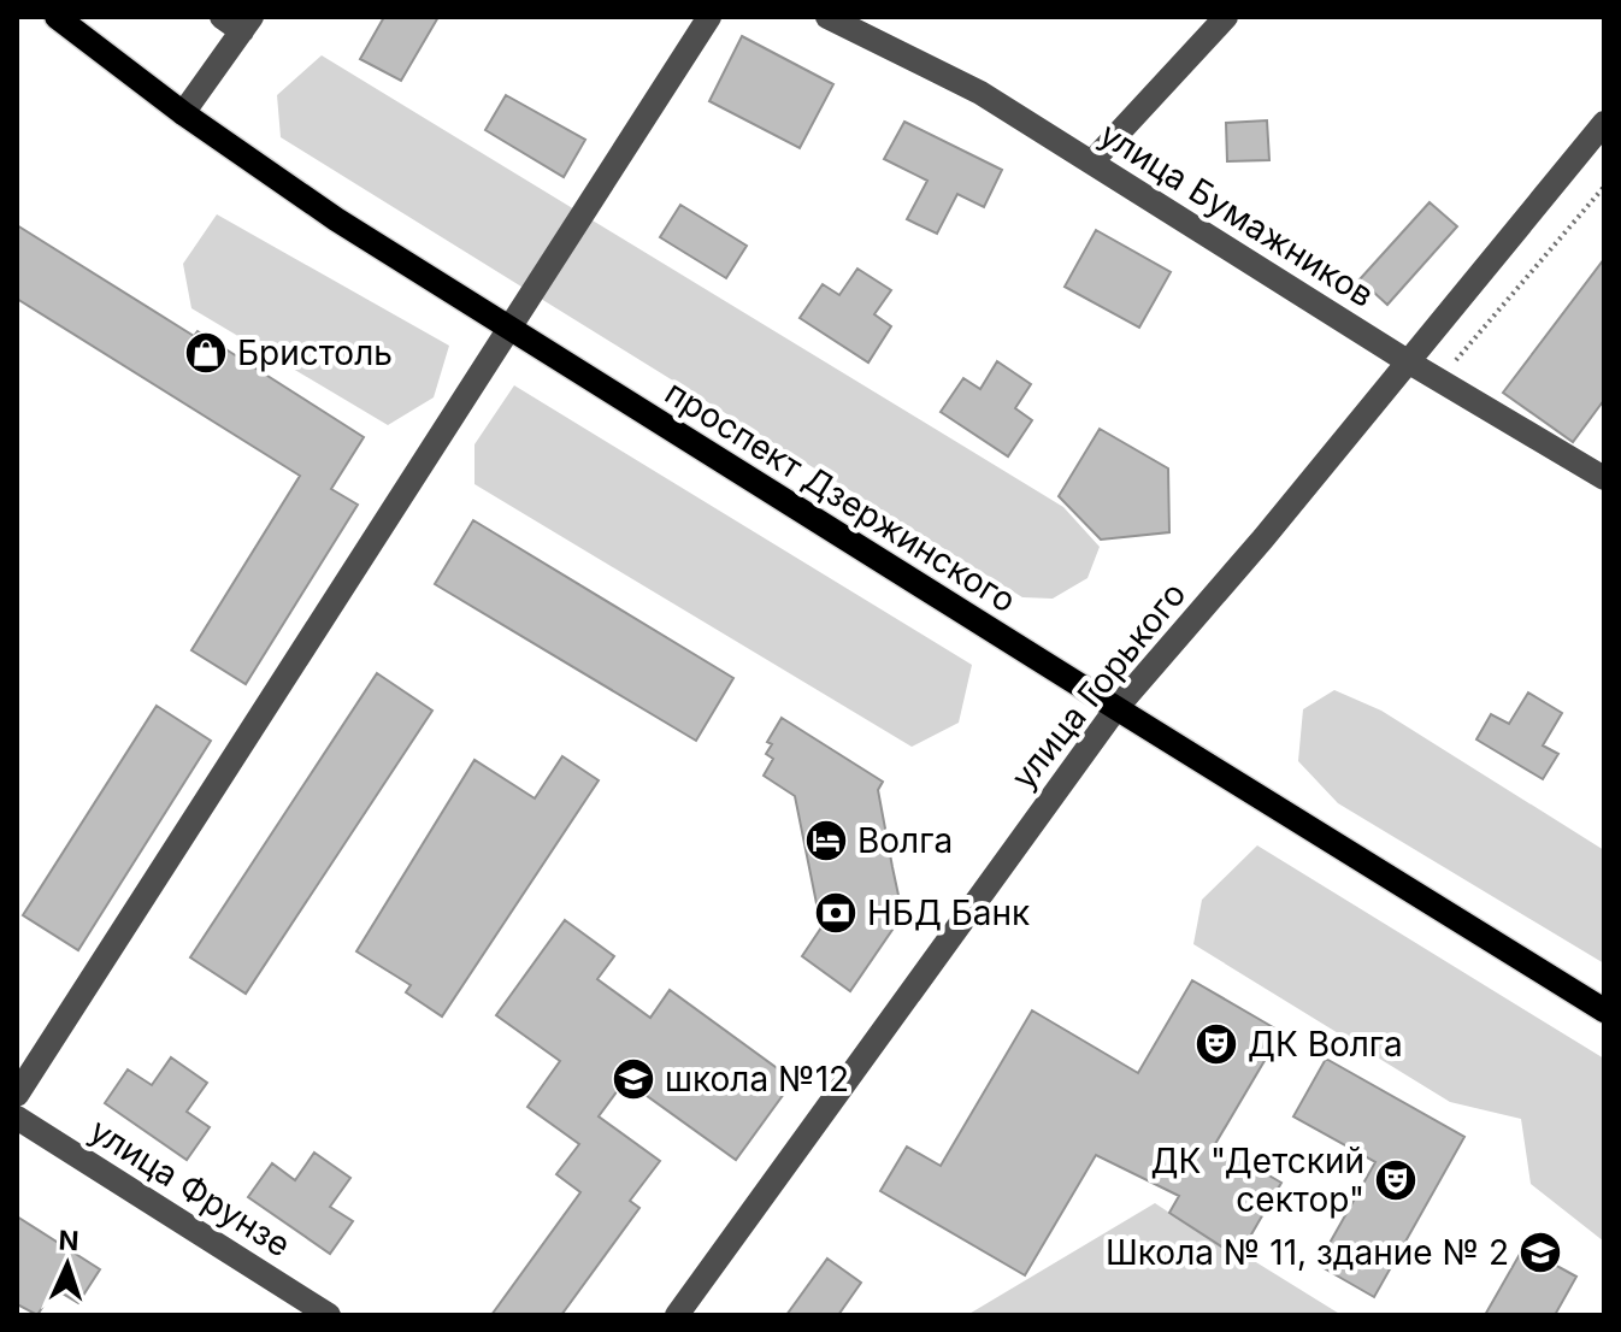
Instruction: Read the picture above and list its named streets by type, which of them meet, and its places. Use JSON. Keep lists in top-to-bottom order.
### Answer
{
  "streets": {
    "main road": ["проспект Дзержинского"],
    "street": ["улица Бумажников", "улица Горького", "улица Фрунзе"]
  },
  "crossings": [
    ["улица Бумажников", "улица Горького"],
    ["проспект Дзержинского", "улица Горького"]
  ],
  "places": {
    "shop": ["Бристоль"],
    "hotel": ["Волга"],
    "bank": ["НБД Банк"],
    "theatre": ["ДК Волга", "ДК \"Детский сектор\""],
    "school or university": ["школа №12", "Школа № 11, здание № 2"]
  },
  "north": "top"
}
